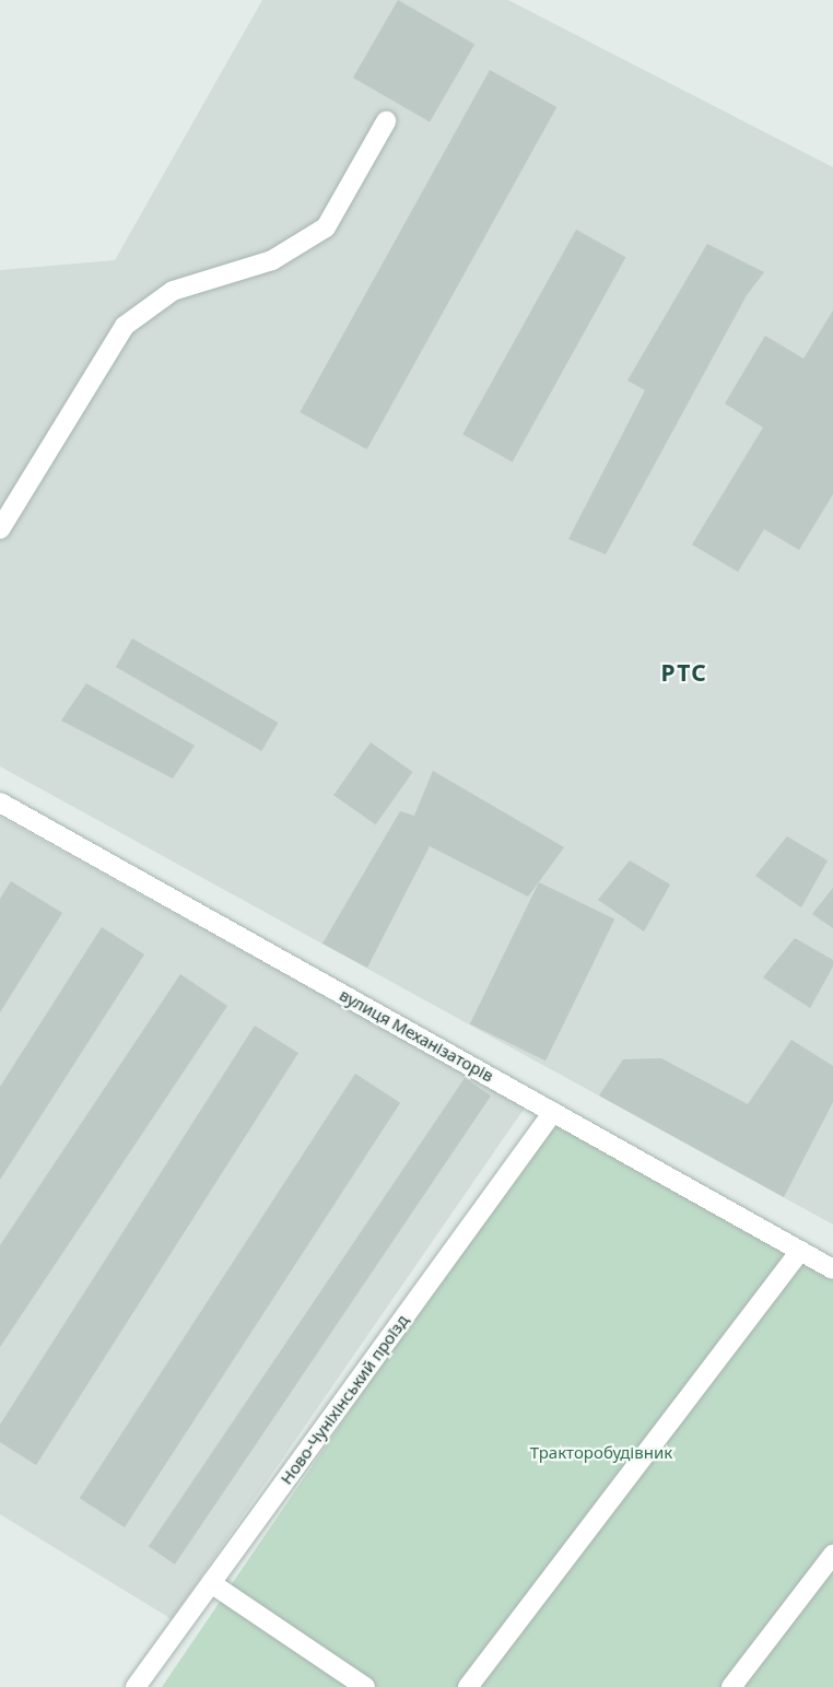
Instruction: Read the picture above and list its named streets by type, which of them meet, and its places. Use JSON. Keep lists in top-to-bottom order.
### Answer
{
  "streets": {
    "street": ["вулиця Механізаторів", "Ново-Чуніхінський проїзд"]
  },
  "crossings": [
    ["вулиця Механізаторів", "Ново-Чуніхінський проїзд"]
  ],
  "districts": ["РТС"],
  "parks": ["Тракторобудівник"]
}
